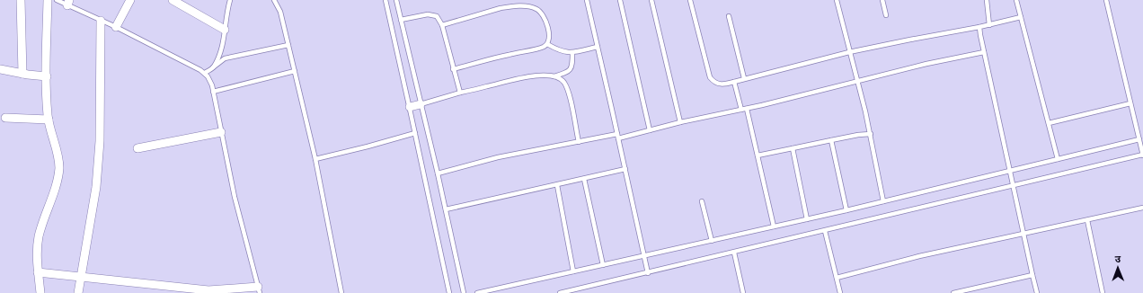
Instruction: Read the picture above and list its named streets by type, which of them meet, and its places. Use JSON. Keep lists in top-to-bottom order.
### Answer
{
  "north": "top"
}
